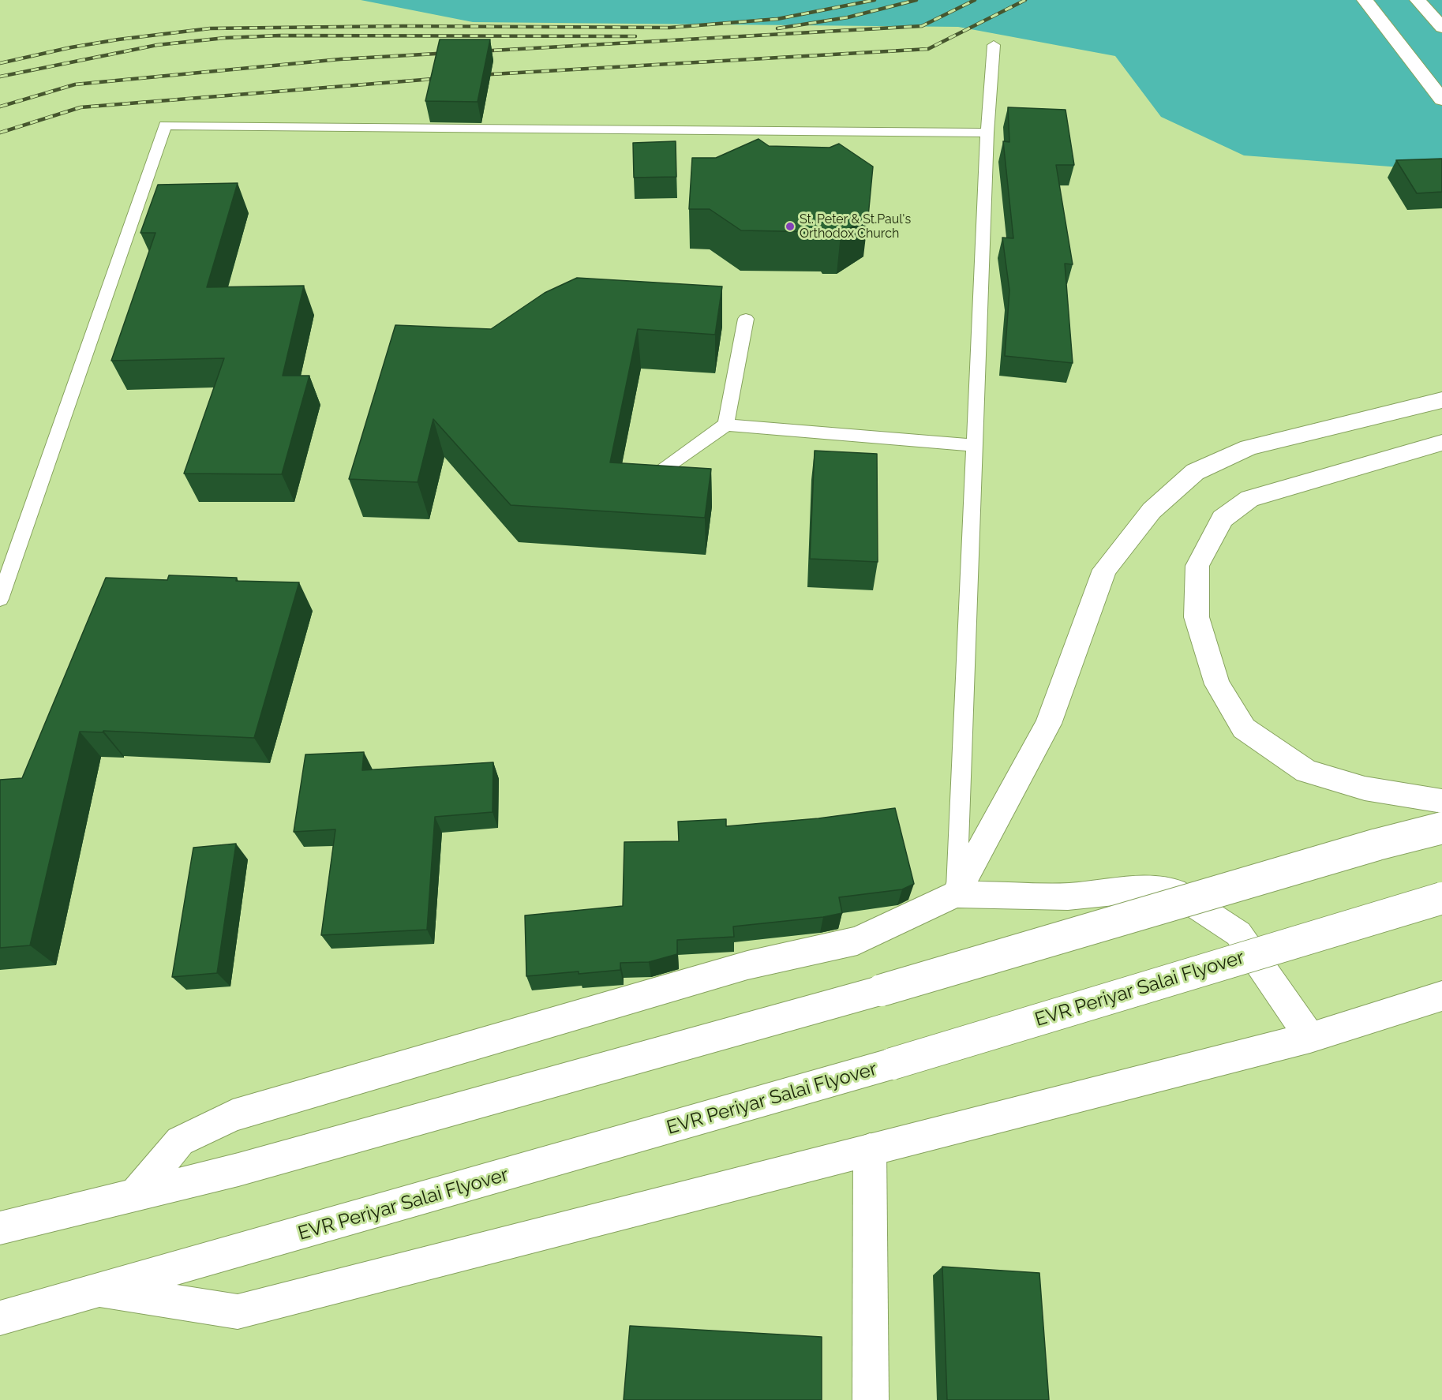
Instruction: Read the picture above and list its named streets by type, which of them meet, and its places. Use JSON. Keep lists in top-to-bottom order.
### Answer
{
  "streets": {
    "main road": ["EVR Periyar Salai Flyover"]
  },
  "places": ["St. Peter & St.Paul's Orthodox Church"]
}
